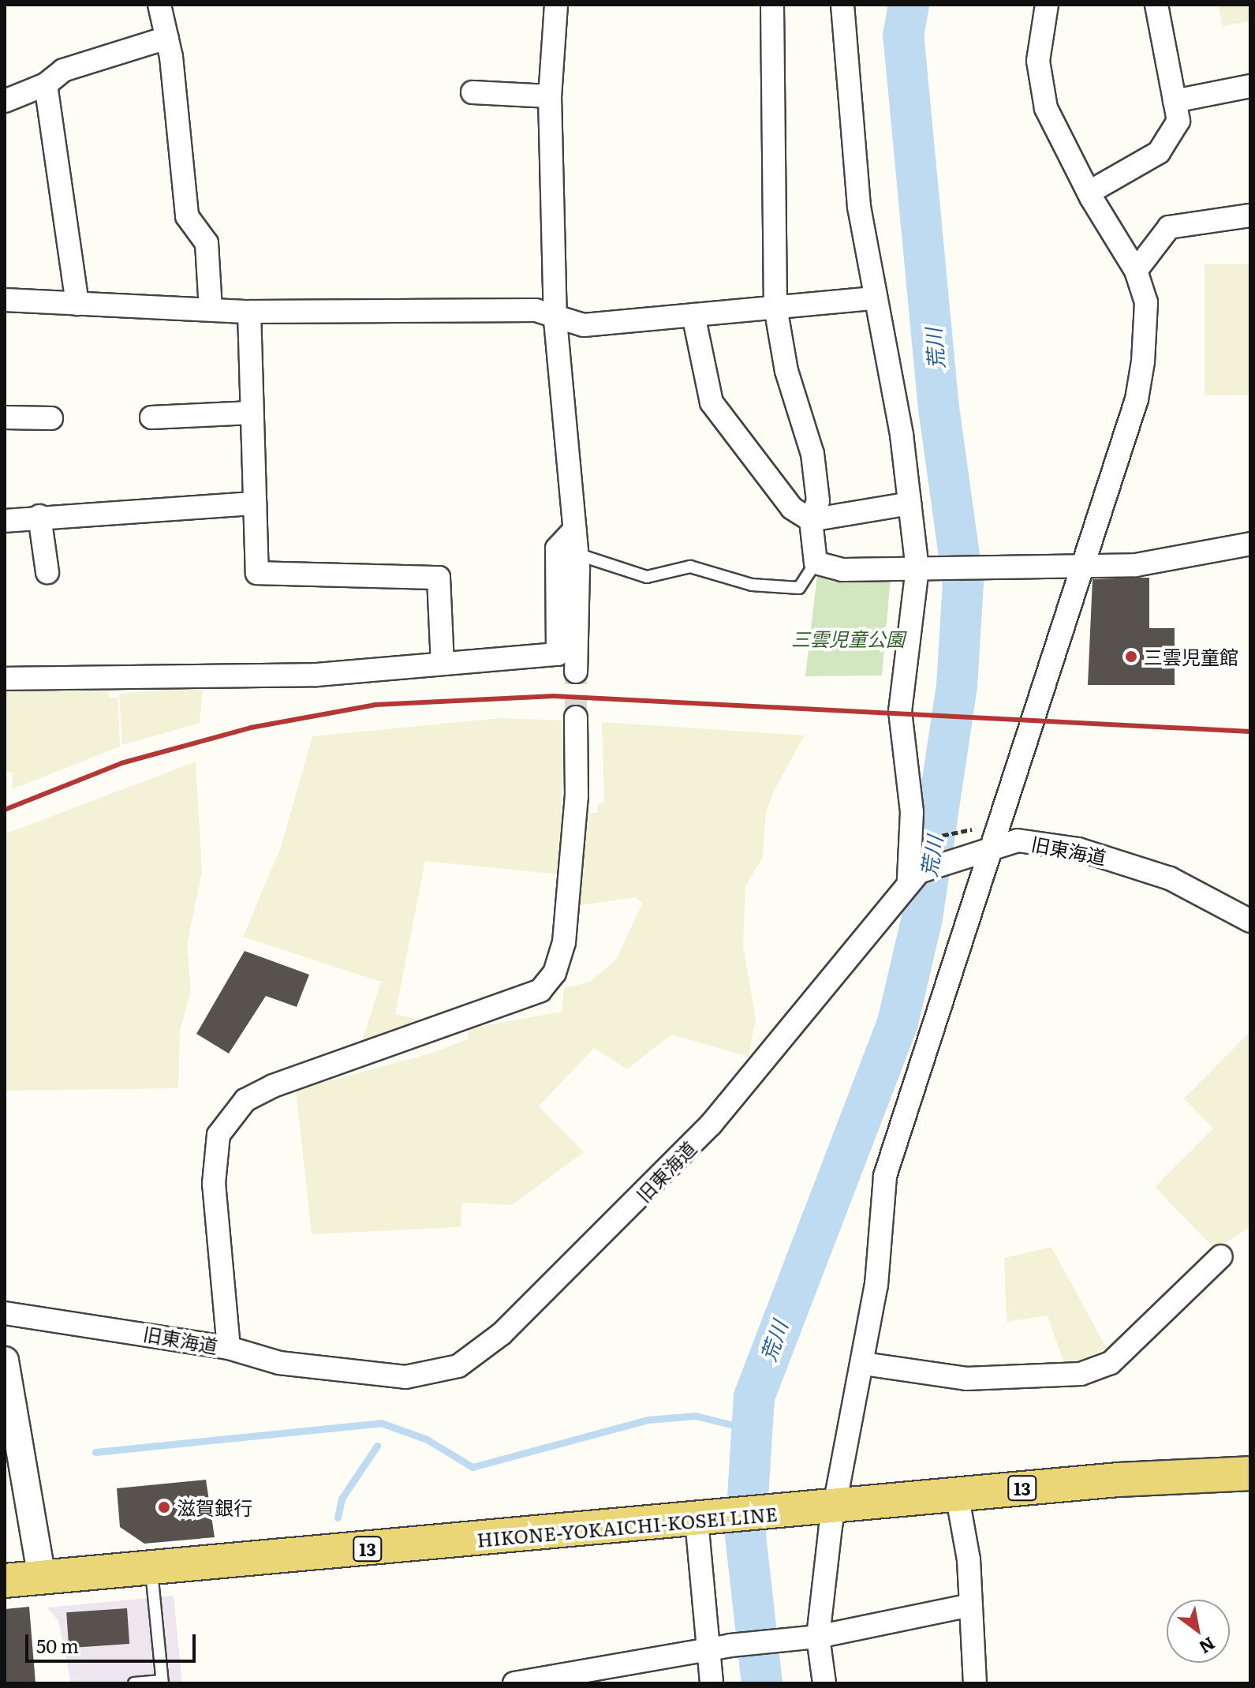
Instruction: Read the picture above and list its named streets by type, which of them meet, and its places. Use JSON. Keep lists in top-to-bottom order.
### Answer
{
  "streets": {
    "main road": ["13", "HIKONE-YOKAICHI-KOSEI LINE"],
    "street": ["旧東海道"]
  },
  "water": ["荒川"],
  "parks": ["三雲児童公園"],
  "places": ["三雲児童館", "滋賀銀行"],
  "scale_bar": "50 m",
  "north": "bottom right"
}
